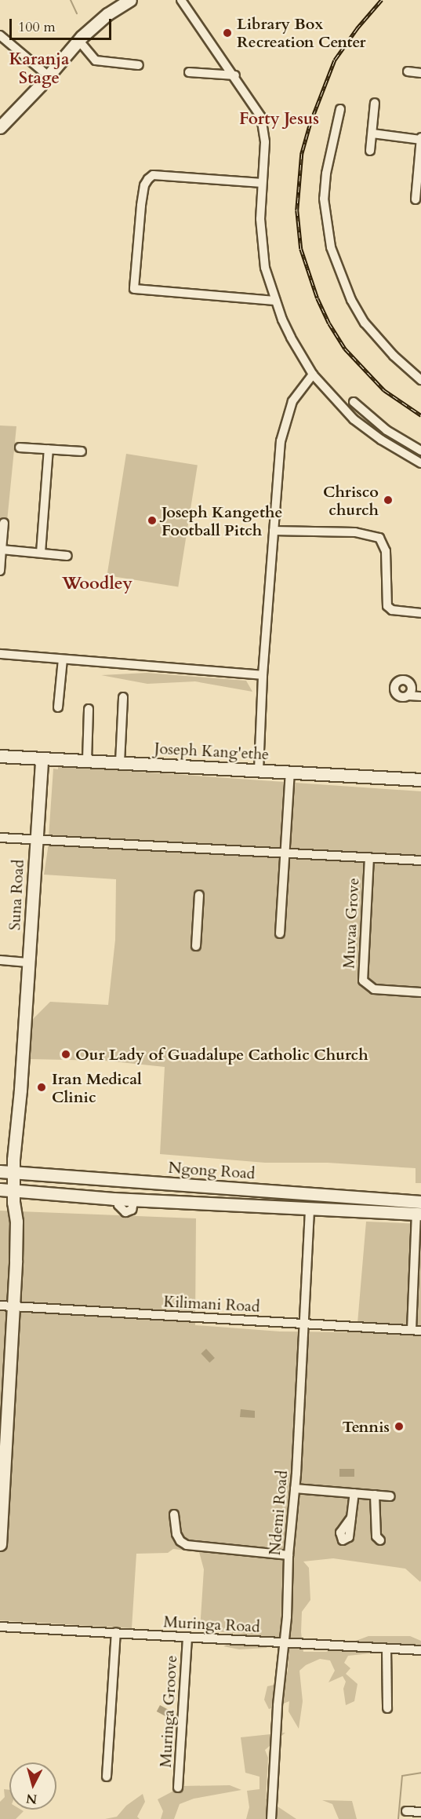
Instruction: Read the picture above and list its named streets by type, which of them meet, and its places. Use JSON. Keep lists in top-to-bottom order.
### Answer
{
  "streets": {
    "street": [
      "Joseph Kang'ethe",
      "Suna Road",
      "Muvaa Grove",
      "Ngong Road",
      "Kilimani Road",
      "Ndemi Road",
      "Muringa Road",
      "Muringa Groove"
    ]
  },
  "crossings": [
    ["Joseph Kang'ethe", "Suna Road"],
    ["Suna Road", "Ngong Road"],
    ["Suna Road", "Kilimani Road"],
    ["Ngong Road", "Ndemi Road"],
    ["Kilimani Road", "Ndemi Road"],
    ["Ndemi Road", "Muringa Road"],
    ["Muringa Road", "Muringa Groove"]
  ],
  "districts": ["Karanja Stage", "Forty Jesus", "Woodley"],
  "places": [
    "Library Box Recreation Center",
    "Chrisco church",
    "Joseph Kangethe Football Pitch",
    "Our Lady of Guadalupe Catholic Church",
    "Iran Medical Clinic",
    "Tennis"
  ],
  "scale_bar": "100 m",
  "north": "bottom"
}
